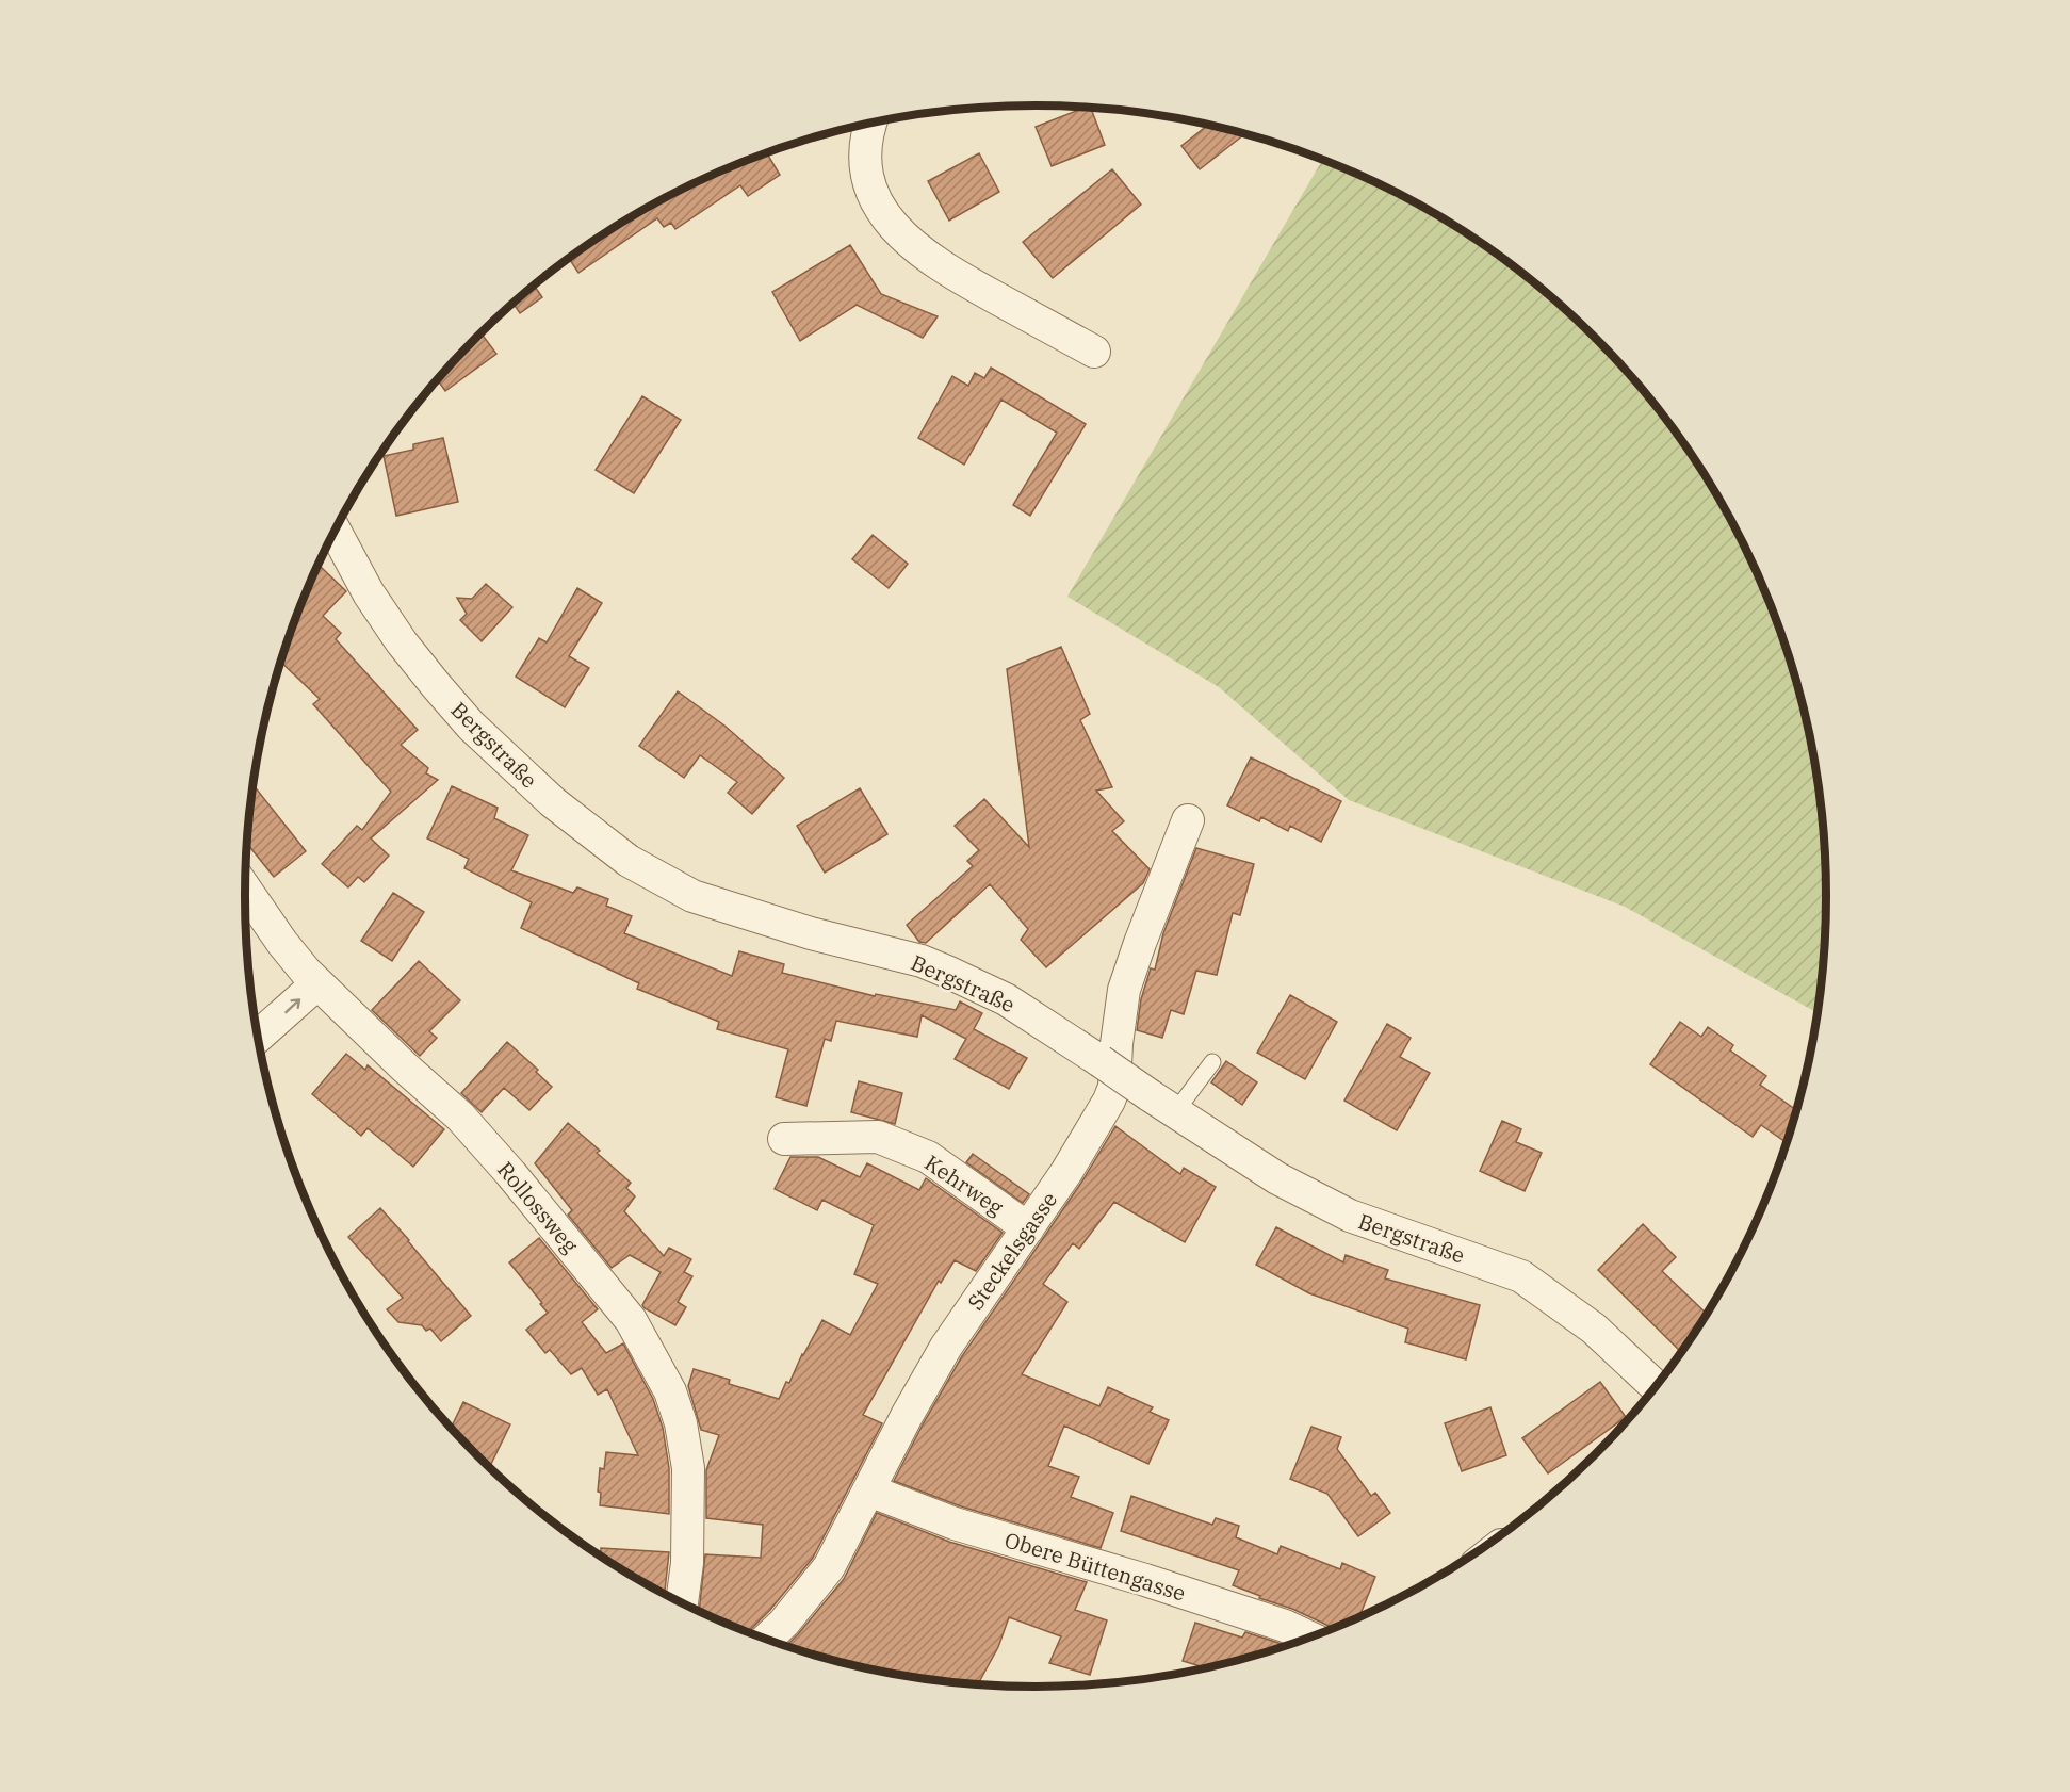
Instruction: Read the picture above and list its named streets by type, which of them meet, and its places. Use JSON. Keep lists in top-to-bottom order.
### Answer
{
  "streets": {
    "street": [
      "Bergstraße",
      "Kehrweg",
      "Rollossweg",
      "Steckelsgasse",
      "Obere Büttengasse"
    ]
  },
  "crossings": [
    ["Kehrweg", "Steckelsgasse"],
    ["Steckelsgasse", "Obere Büttengasse"]
  ]
}
